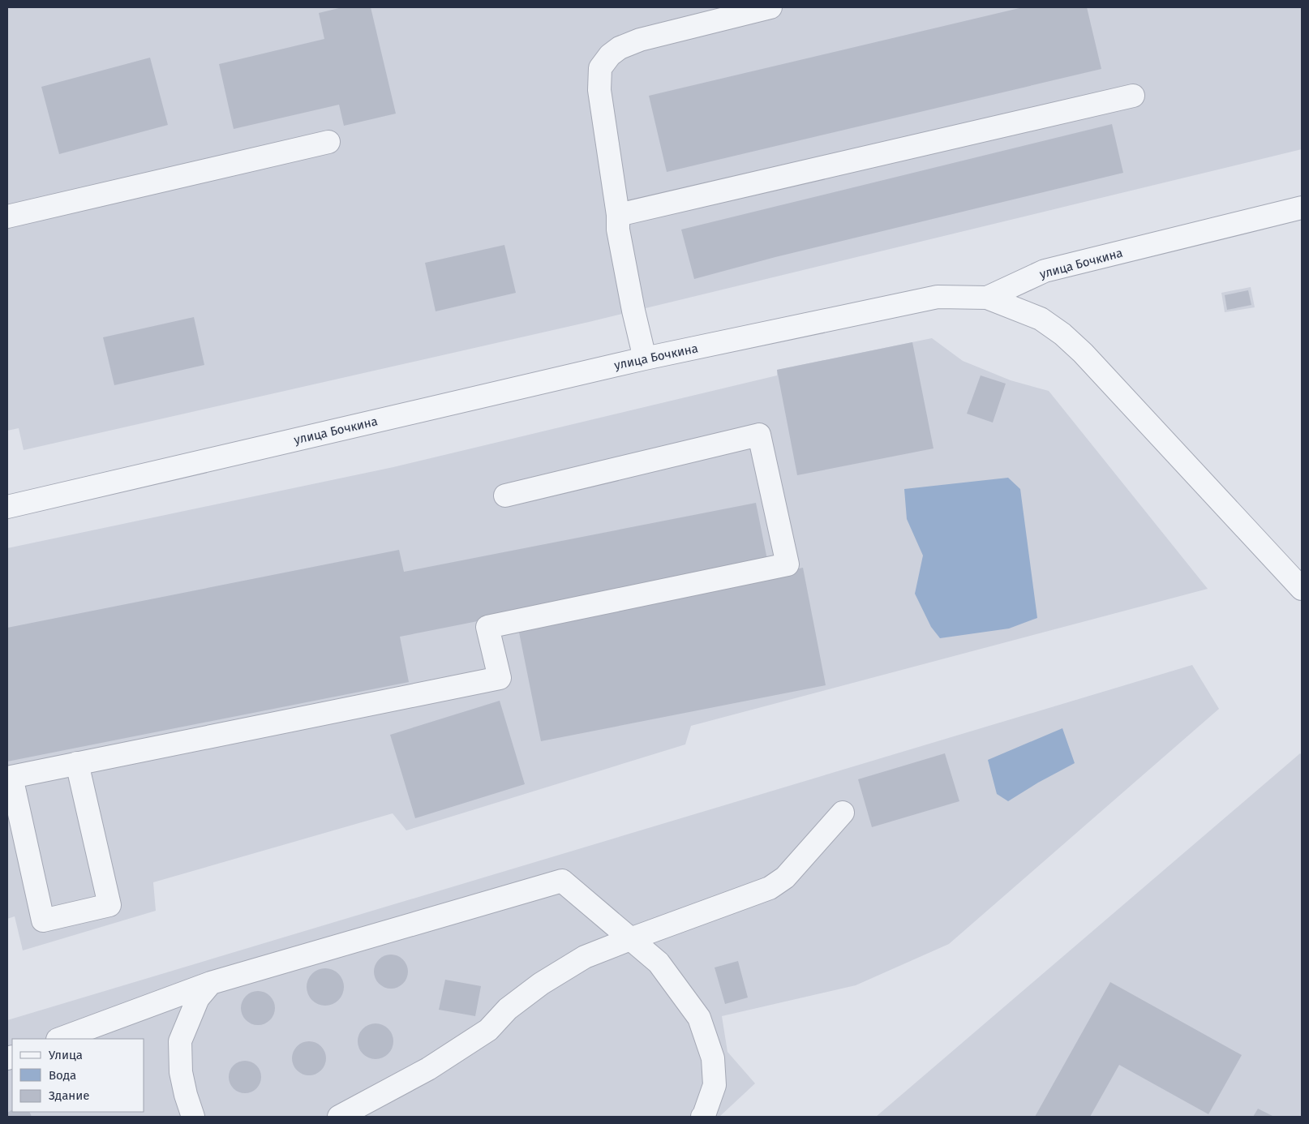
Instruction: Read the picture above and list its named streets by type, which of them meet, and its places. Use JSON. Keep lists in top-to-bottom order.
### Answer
{
  "streets": {
    "street": ["улица Бочкина"]
  },
  "legend": ["Улица", "Вода", "Здание"]
}
